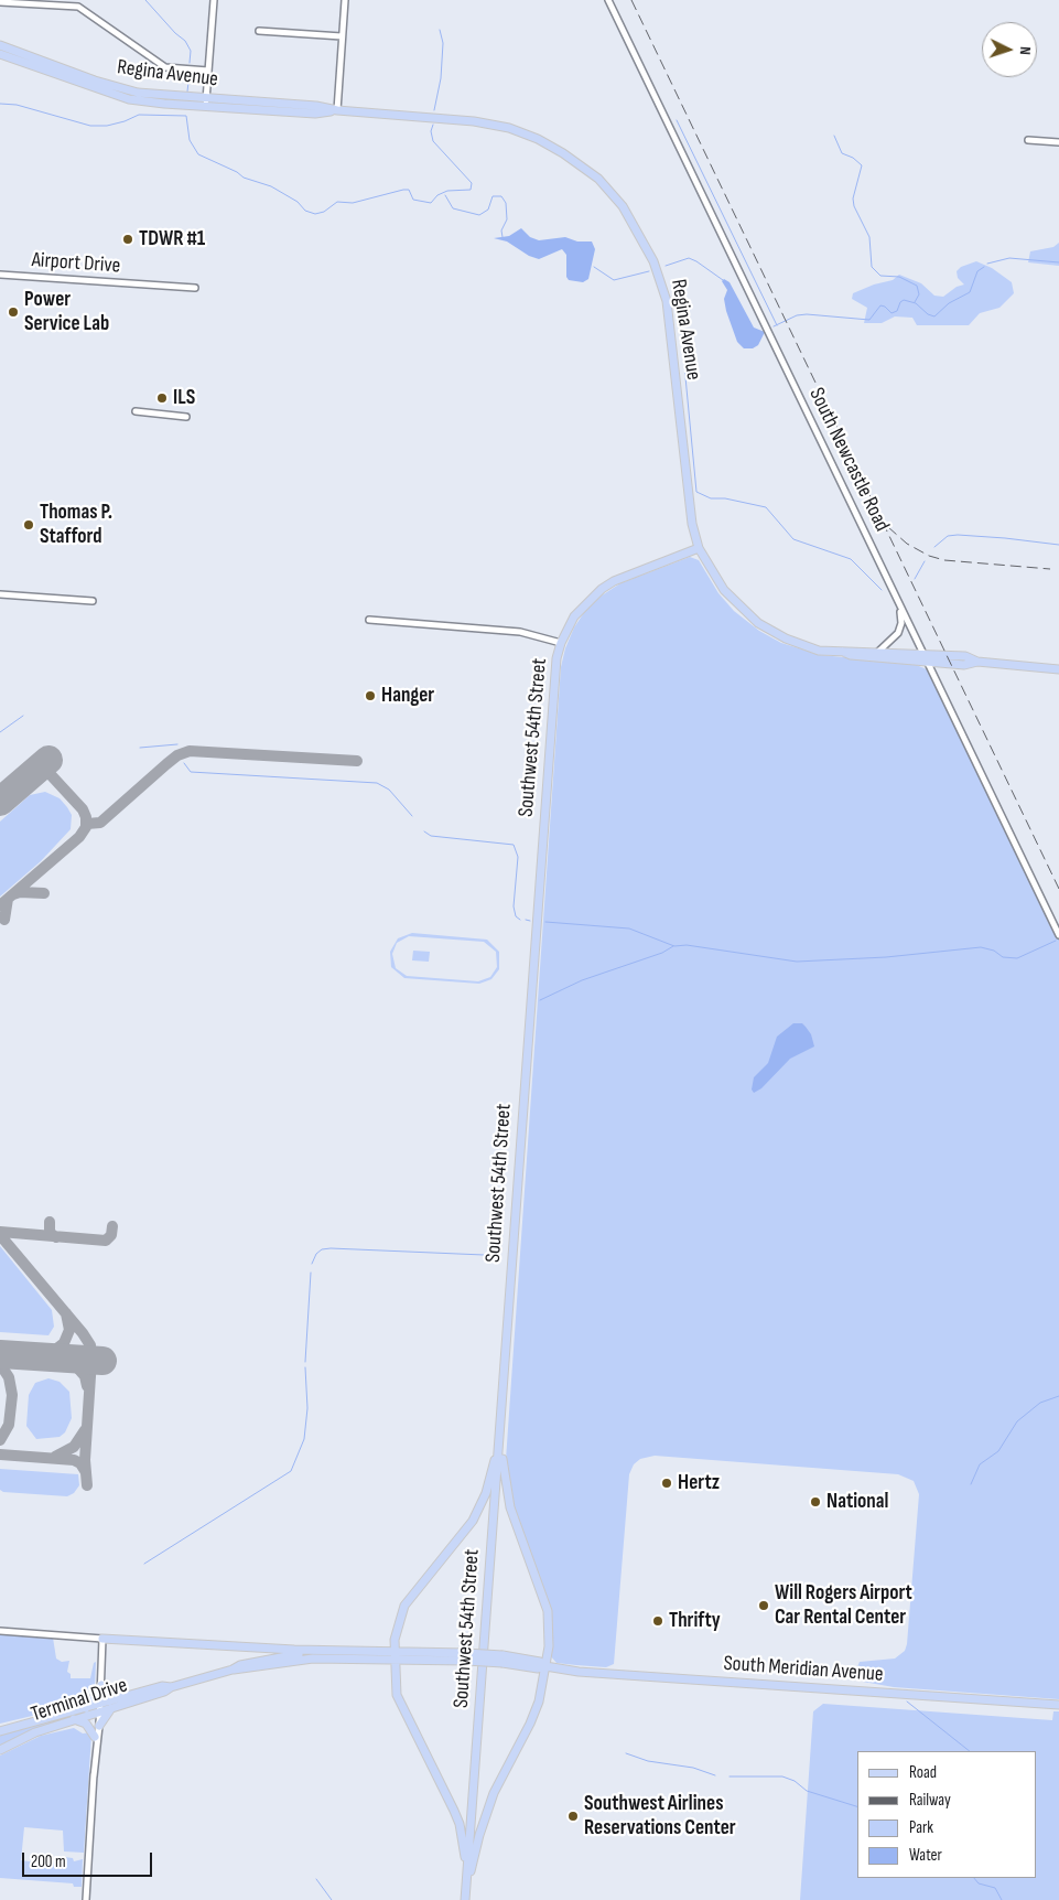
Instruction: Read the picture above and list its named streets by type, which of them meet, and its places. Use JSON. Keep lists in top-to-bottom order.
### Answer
{
  "streets": {
    "main road": [
      "Regina Avenue",
      "Southwest 54th Street",
      "South Meridian Avenue",
      "Terminal Drive"
    ],
    "street": ["Airport Drive", "South Newcastle Road"]
  },
  "crossings": [
    ["Regina Avenue", "Southwest 54th Street"],
    ["South Meridian Avenue", "Terminal Drive"]
  ],
  "places": [
    "TDWR #1",
    "Power Service Lab",
    "ILS",
    "Thomas P. Stafford",
    "Hanger",
    "Hertz",
    "National",
    "Will Rogers Airport Car Rental Center",
    "Thrifty",
    "Southwest Airlines Reservations Center"
  ],
  "legend": [
    "Road",
    "Railway",
    "Park",
    "Water"
  ],
  "scale_bar": "200 m",
  "north": "right"
}
